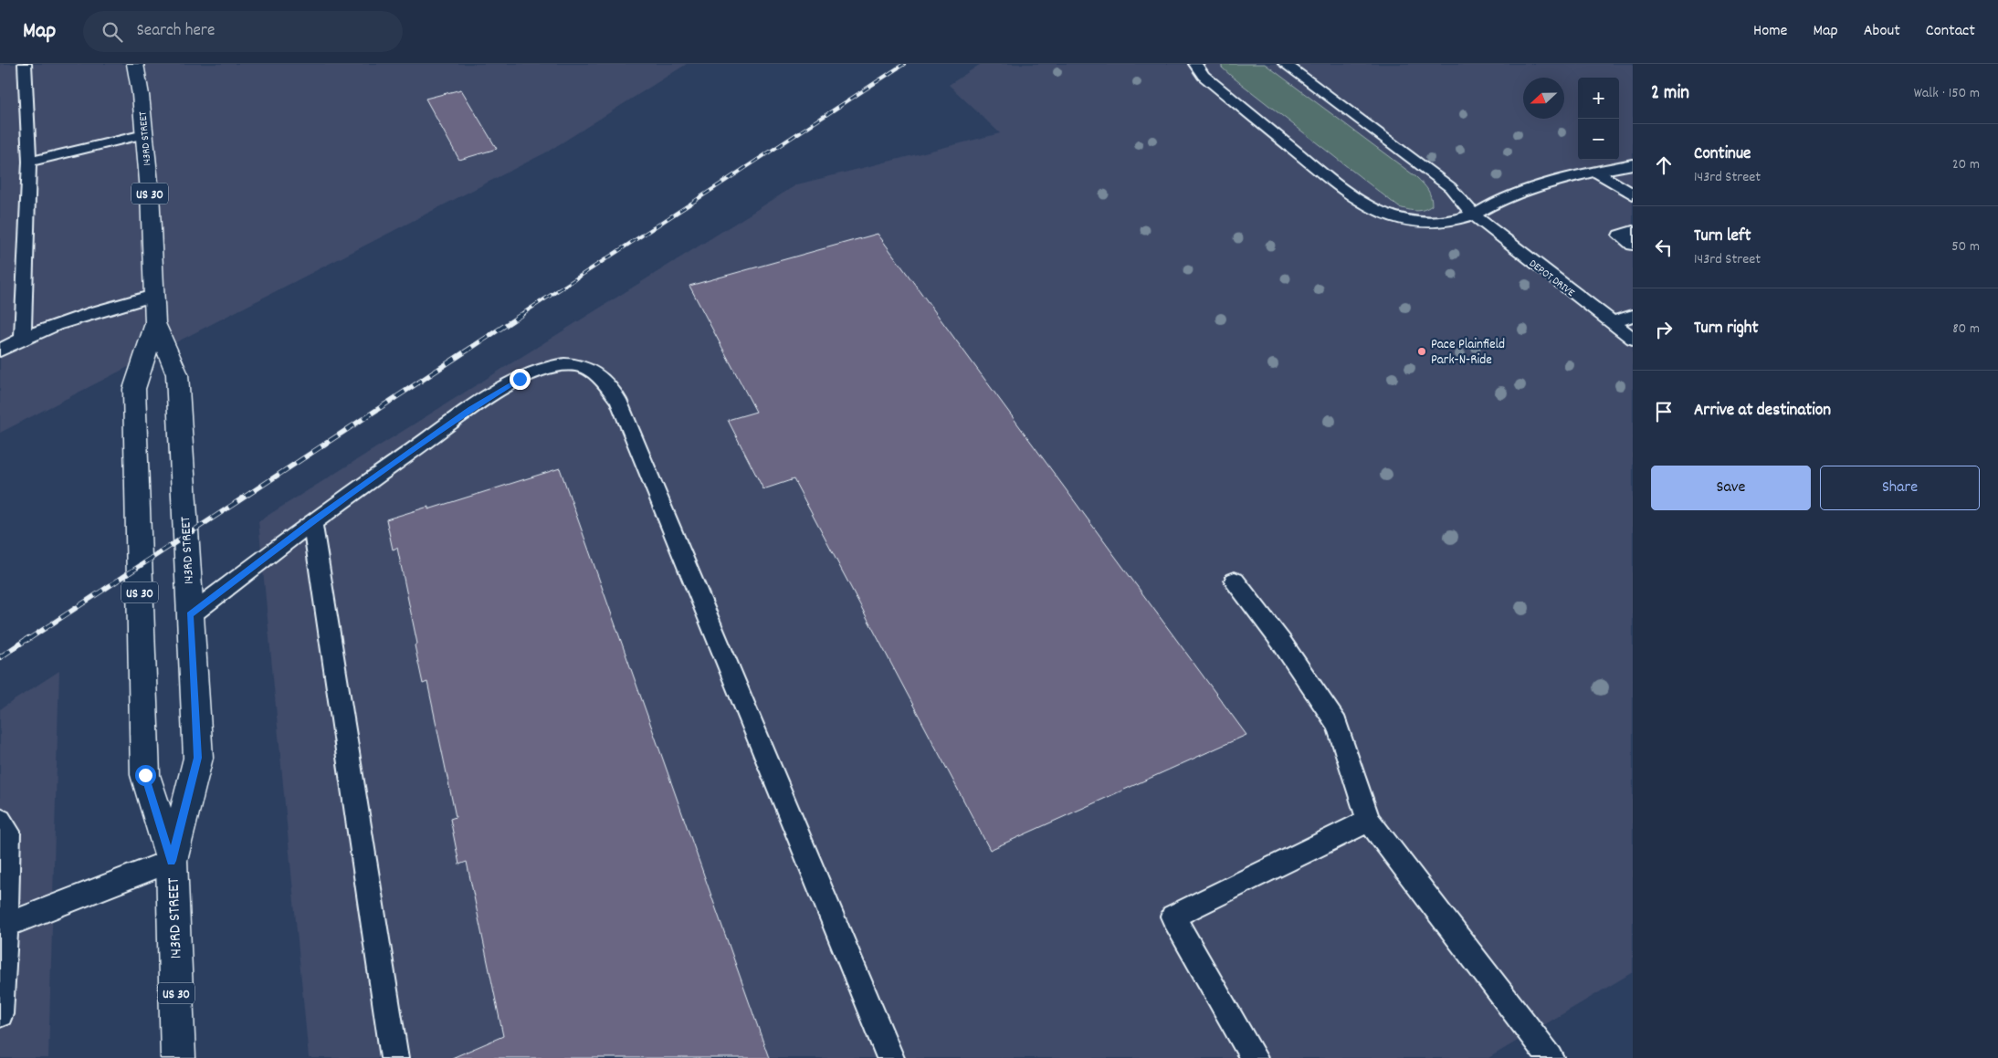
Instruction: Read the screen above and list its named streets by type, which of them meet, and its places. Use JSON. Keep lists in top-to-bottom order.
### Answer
{
  "streets": {
    "main road": ["143RD STREET", "US 30"],
    "lane": ["DEPOT DRIVE"]
  },
  "places": ["Pace Plainfield Park-N-Ride"],
  "north": "left",
  "page": {
    "header": "Map",
    "search": "Search here",
    "nav": [
      "Home",
      "Map",
      "About",
      "Contact"
    ],
    "heading": ["2 min", "Walk · 150 m"],
    "map_buttons": ["+", "−"],
    "list": [
      ["Continue", "143rd Street", "20 m"],
      ["Turn left", "143rd Street", "50 m"],
      ["Turn right", "80 m"],
      "Arrive at destination"
    ],
    "buttons": ["Save", "Share"]
  }
}
